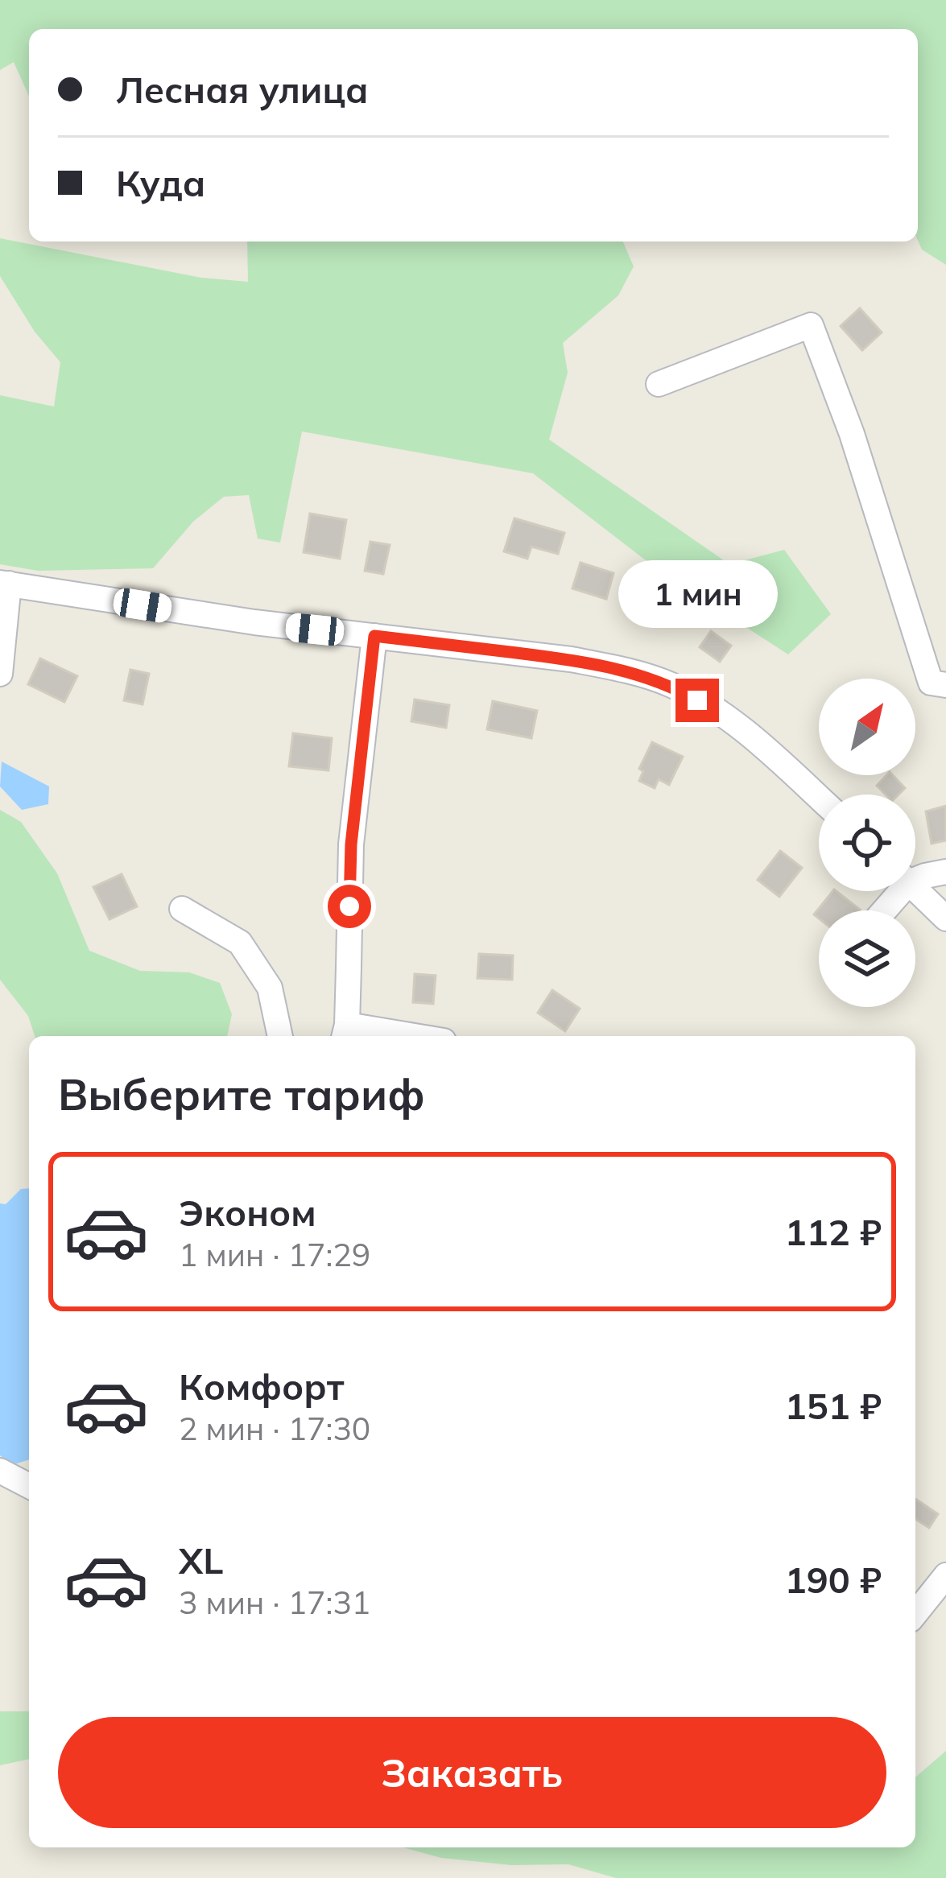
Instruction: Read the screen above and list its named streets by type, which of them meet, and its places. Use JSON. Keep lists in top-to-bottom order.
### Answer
{
  "north": "top right",
  "page": {
    "banner": ["Лесная улица", "Куда"],
    "bubble": "1 мин",
    "heading": "Выберите тариф",
    "list": [
      {
        "name": "Эконом",
        "note": "1 мин · 17:29",
        "value": "112 ₽"
      },
      {
        "name": "Комфорт",
        "note": "2 мин · 17:30",
        "value": "151 ₽"
      },
      {
        "name": "XL",
        "note": "3 мин · 17:31",
        "value": "190 ₽"
      }
    ],
    "buttons": "Заказать"
  }
}
